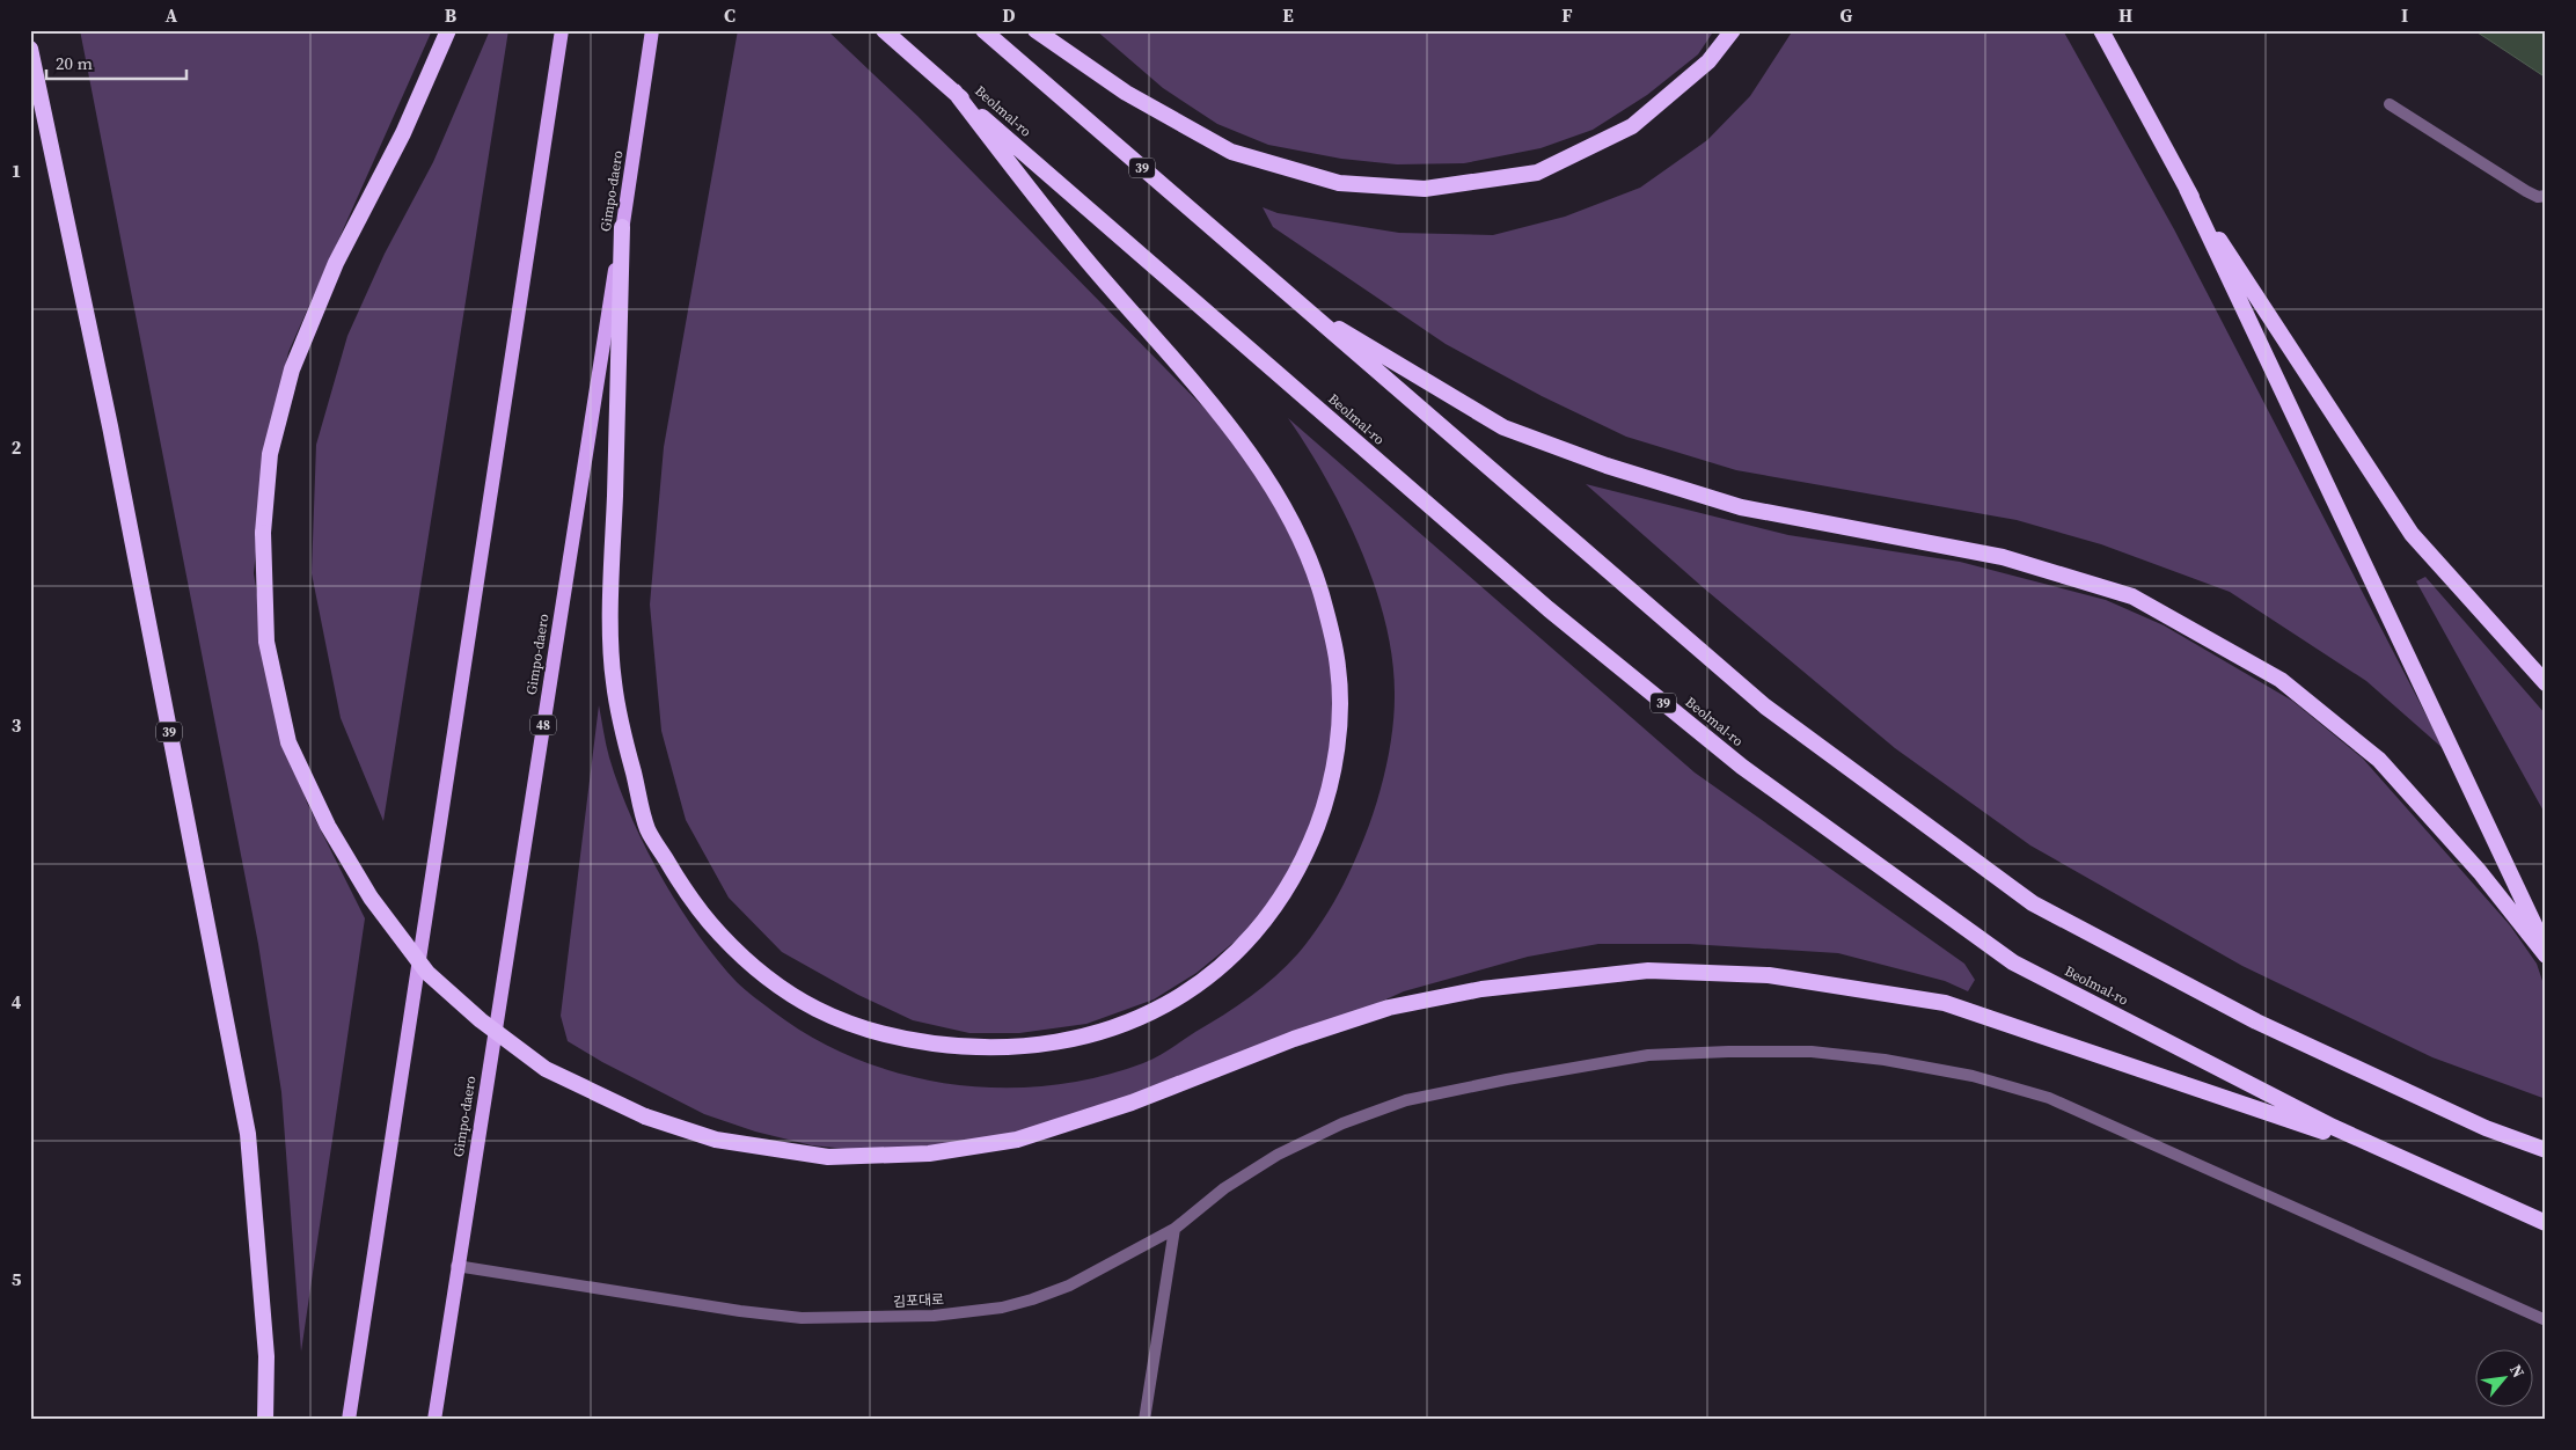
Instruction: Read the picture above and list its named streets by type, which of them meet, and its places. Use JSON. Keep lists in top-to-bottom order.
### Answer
{
  "streets": {
    "highway": ["Beolmal-ro", "39"],
    "main road": ["Gimpo-daero", "48"],
    "lane": ["김포대로"]
  },
  "crossings": [
    ["Gimpo-daero", "김포대로"]
  ],
  "scale_bar": "20 m",
  "north": "top right",
  "grid": {
    "columns": [
      "A",
      "B",
      "C",
      "D",
      "E",
      "F",
      "G",
      "H",
      "I"
    ],
    "rows": [
      "1",
      "2",
      "3",
      "4",
      "5"
    ]
  }
}
